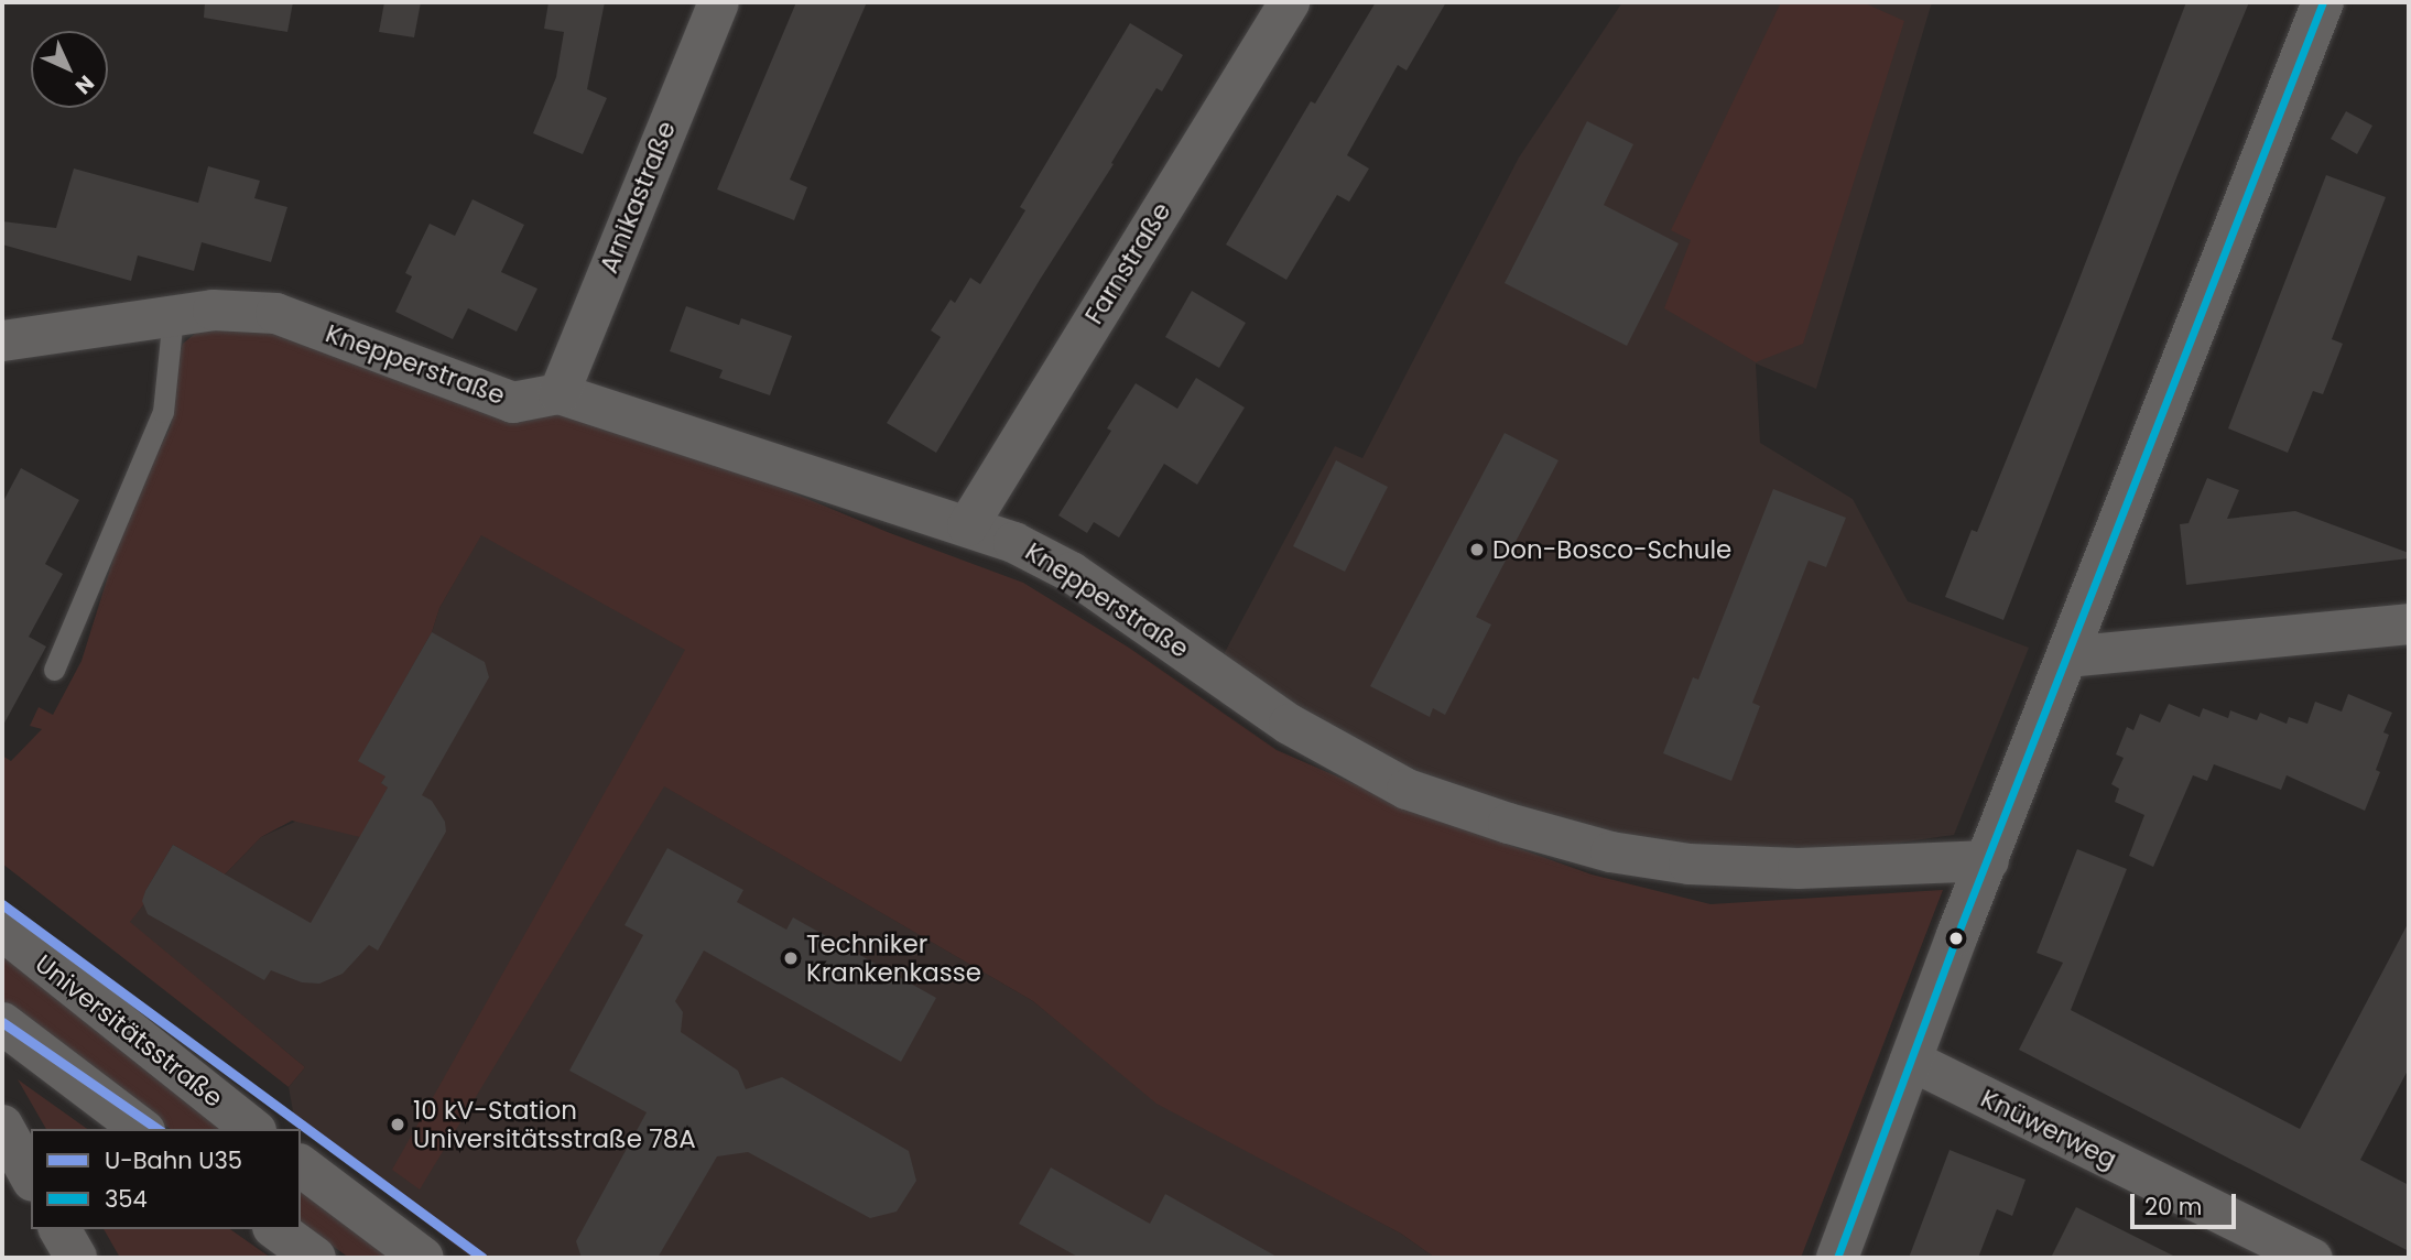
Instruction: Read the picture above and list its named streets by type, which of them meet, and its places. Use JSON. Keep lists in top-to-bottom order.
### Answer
{
  "streets": {
    "street": [
      "Arnikastraße",
      "Farnstraße",
      "Knepperstraße",
      "Universitätsstraße",
      "Knüwerweg"
    ]
  },
  "crossings": [
    ["Arnikastraße", "Knepperstraße"],
    ["Farnstraße", "Knepperstraße"]
  ],
  "places": ["Don-Bosco-Schule", "Techniker Krankenkasse", "10 kV-Station Universitätsstraße 78A"],
  "lines": ["transit line 354", "metro line U35"],
  "legend": ["U-Bahn U35", "354"],
  "scale_bar": "20 m",
  "north": "bottom right"
}
